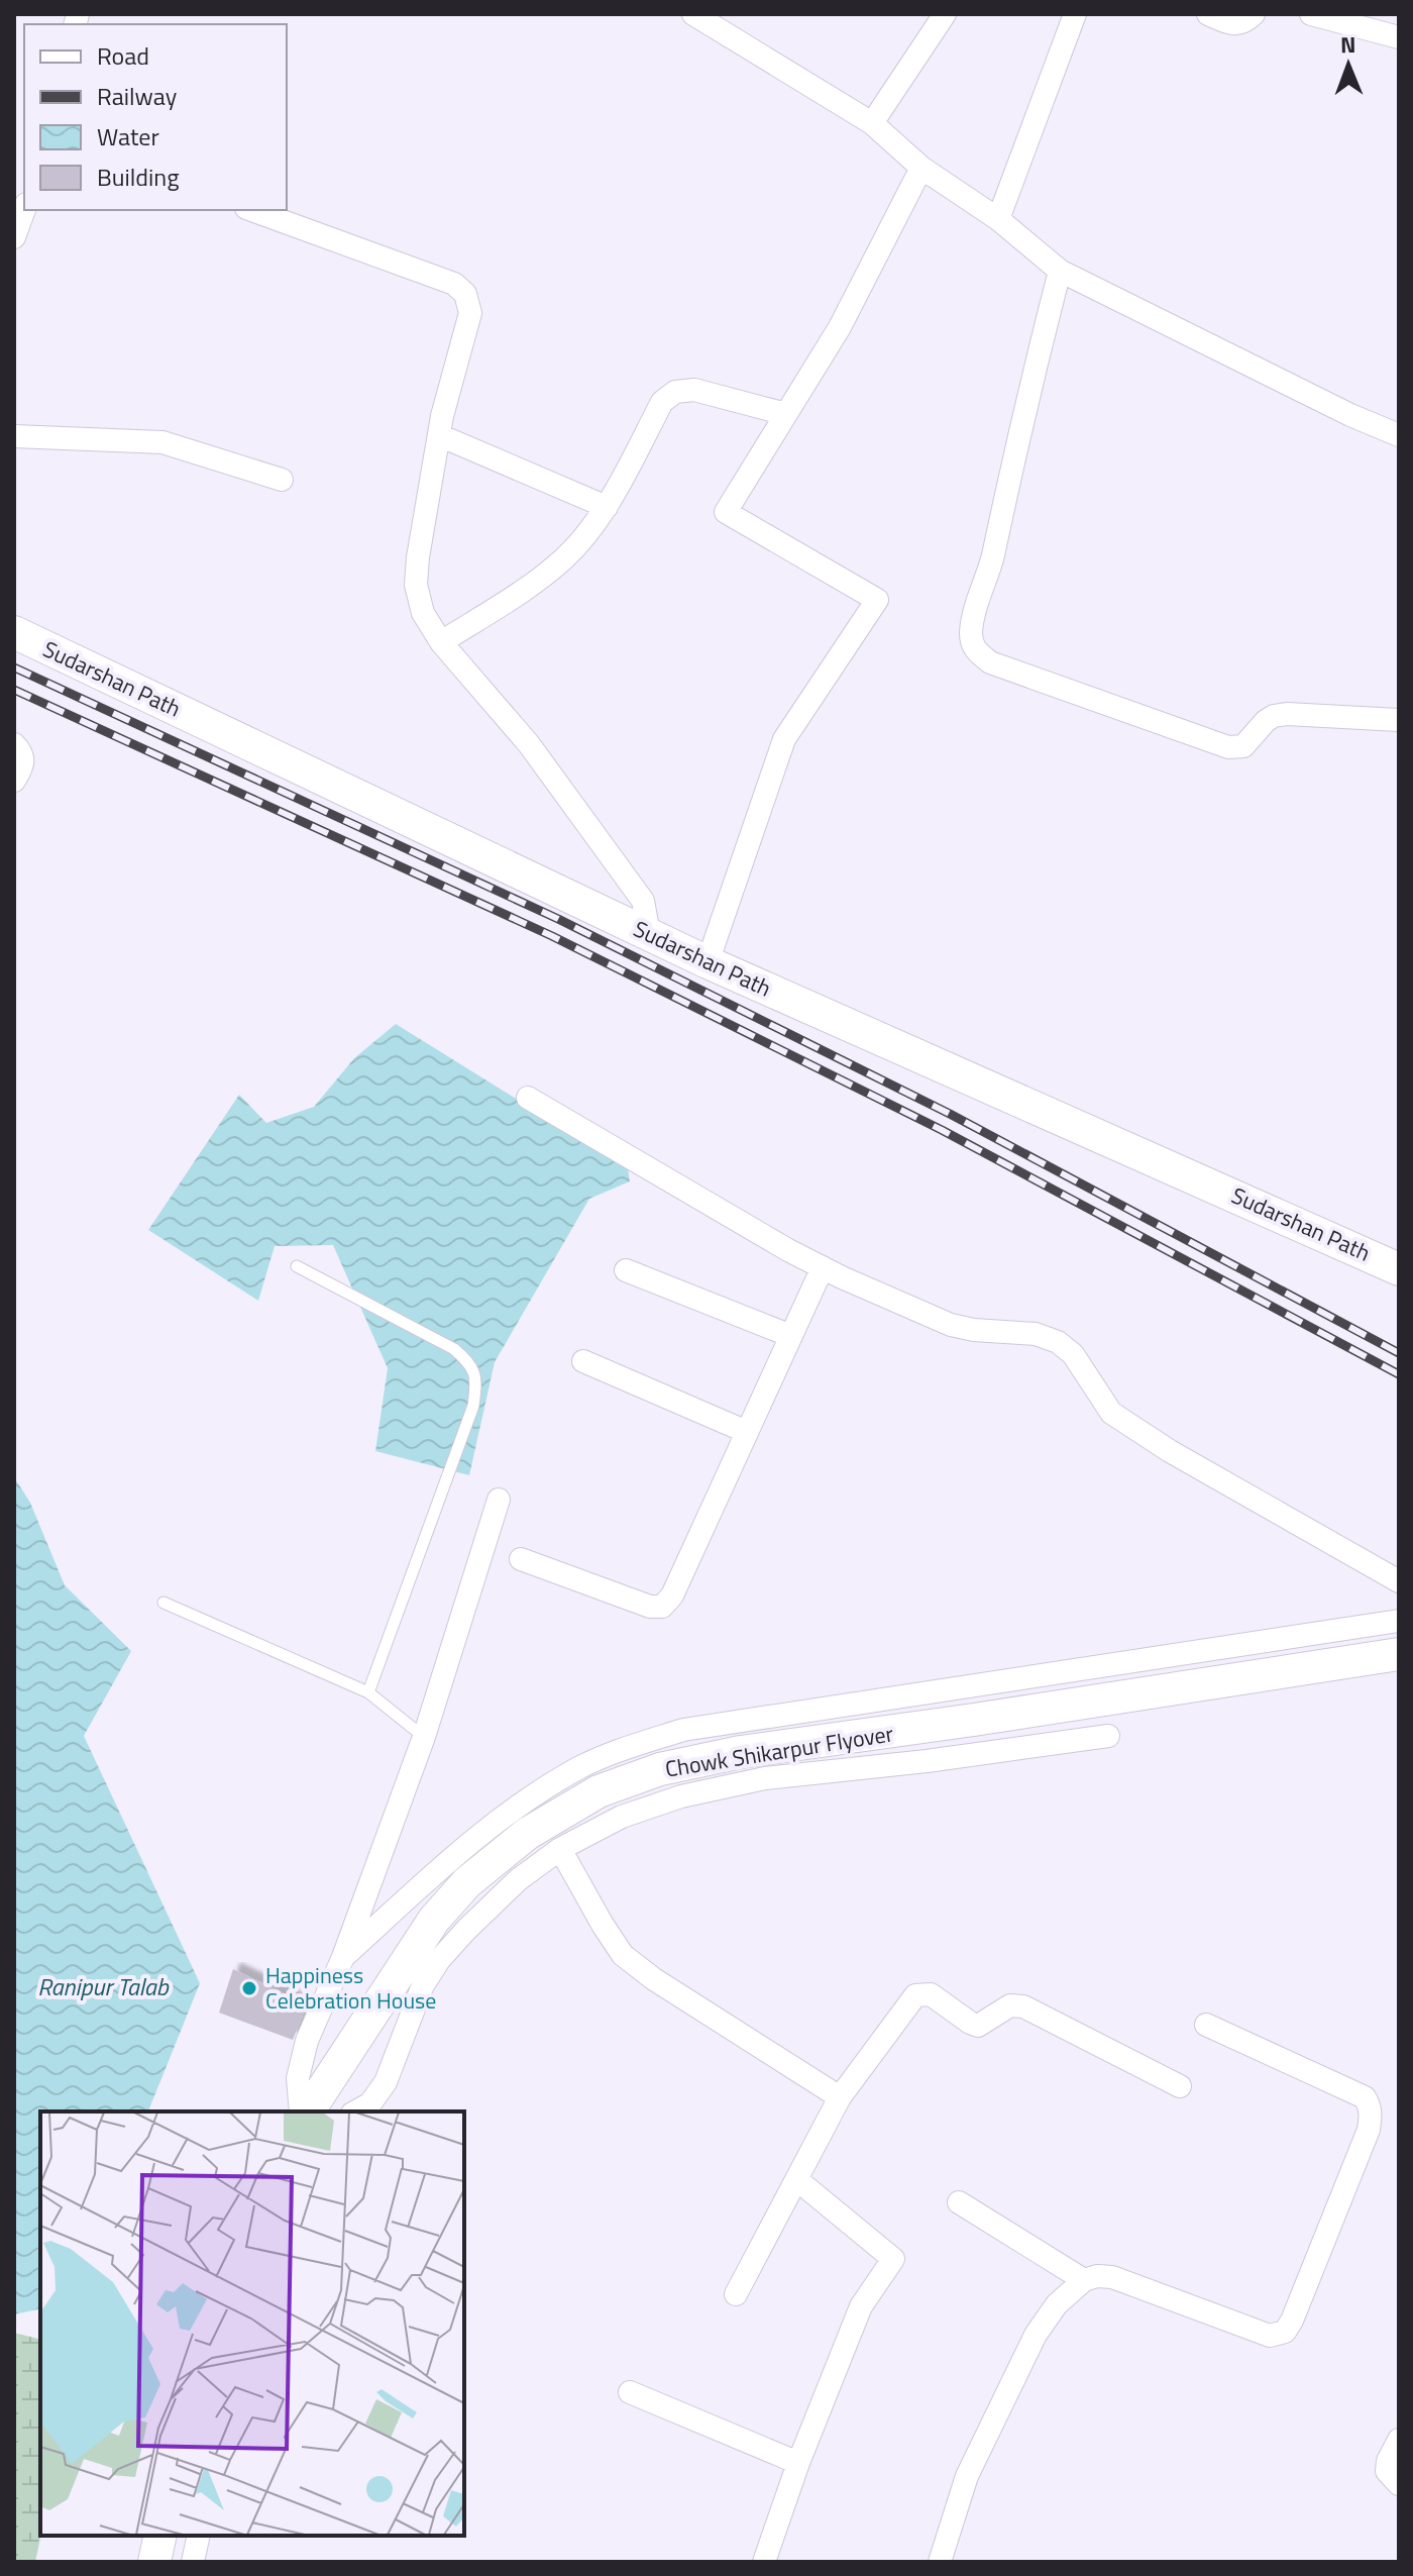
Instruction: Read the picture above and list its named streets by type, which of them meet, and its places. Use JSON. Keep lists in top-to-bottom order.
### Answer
{
  "streets": {
    "main road": ["Sudarshan Path", "Chowk Shikarpur Flyover"]
  },
  "water": ["Ranipur Talab"],
  "places": ["Happiness Celebration House"],
  "legend": [
    "Road",
    "Railway",
    "Water",
    "Building"
  ],
  "north": "top"
}
